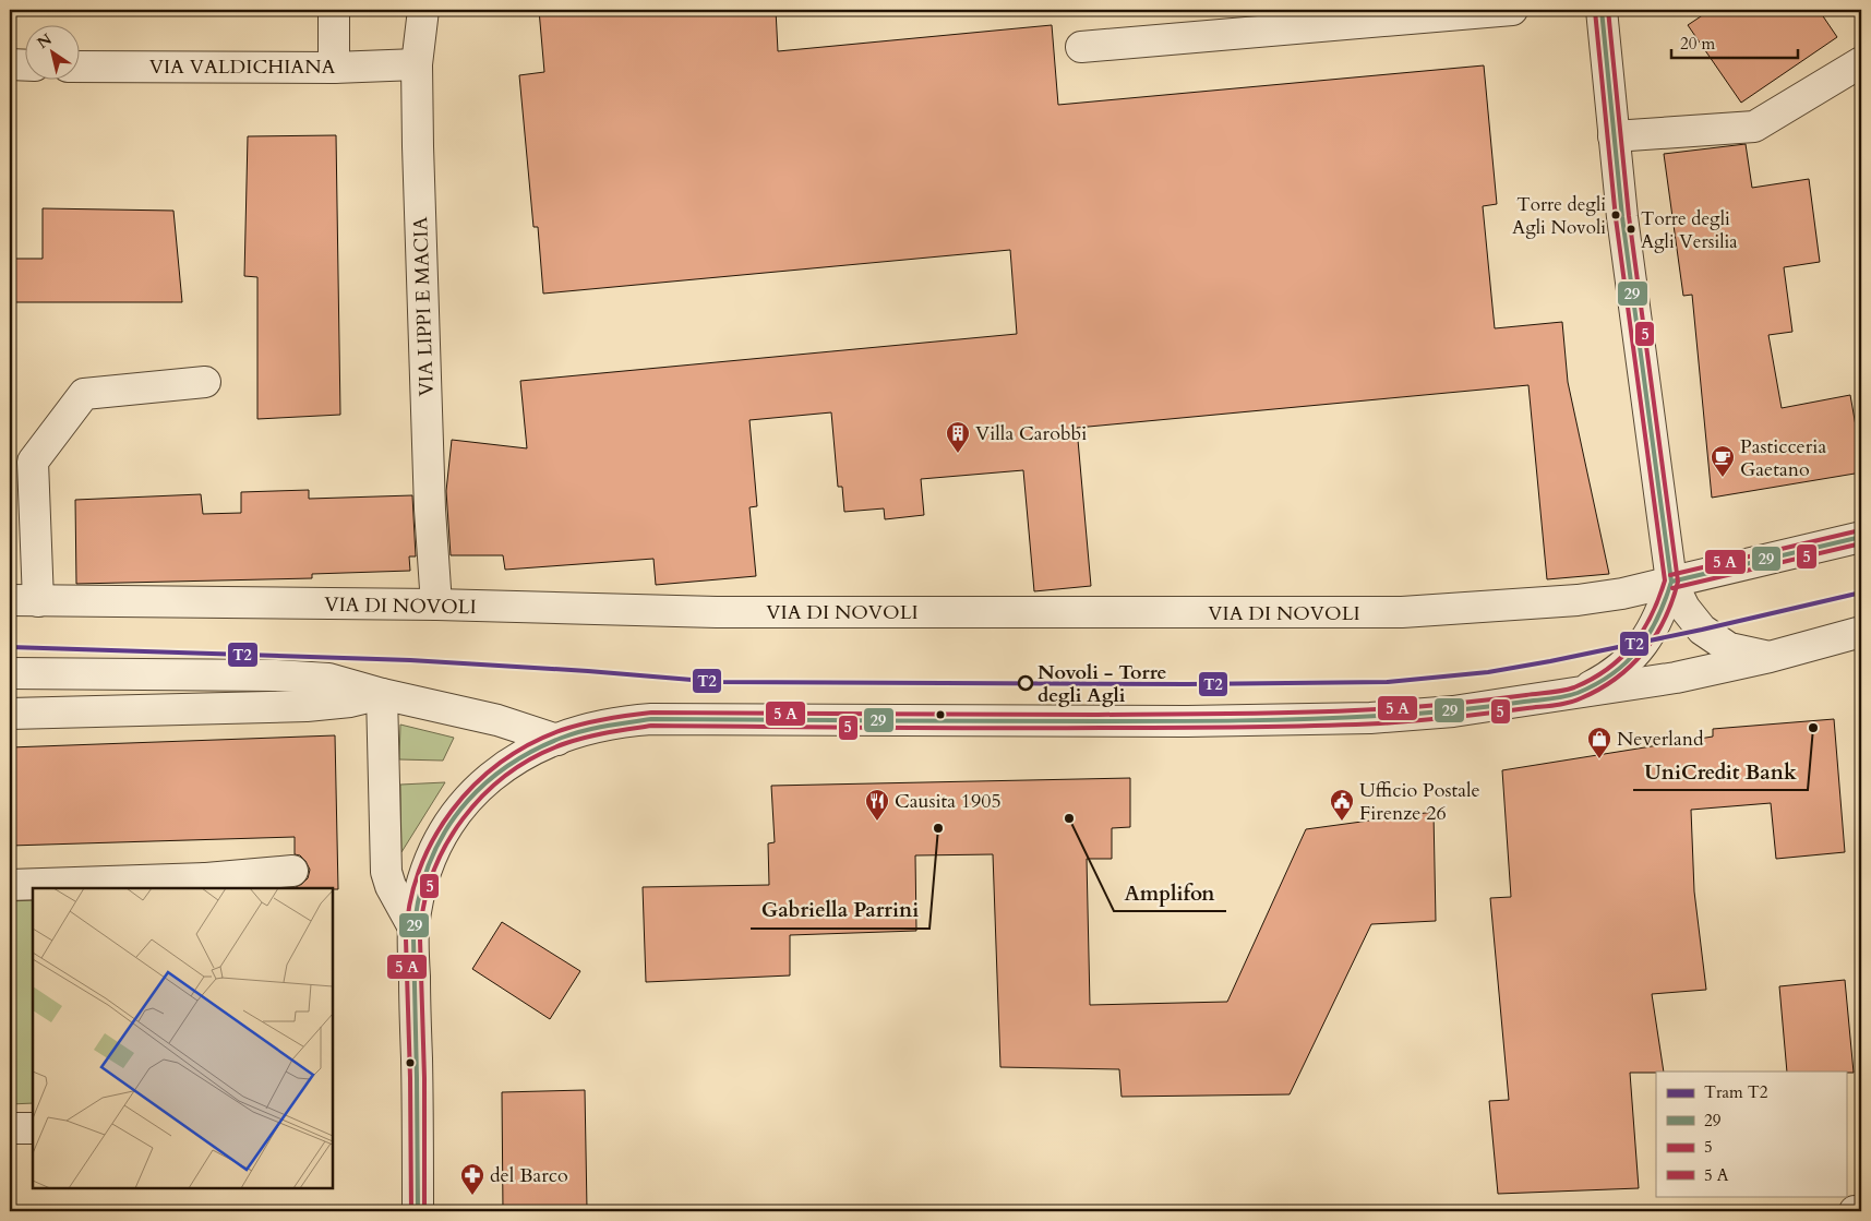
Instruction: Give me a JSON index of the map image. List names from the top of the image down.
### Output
{
  "streets": {
    "street": ["VIA VALDICHIANA", "VIA LIPPI E MACIA", "VIA DI NOVOLI"]
  },
  "crossings": [
    ["VIA VALDICHIANA", "VIA LIPPI E MACIA"],
    ["VIA LIPPI E MACIA", "VIA DI NOVOLI"]
  ],
  "places": {
    "other": [
      "Torre degli Agli Novoli",
      "Torre degli Agli Versilia",
      "Novoli - Torre degli Agli",
      "UniCredit Bank",
      "Amplifon",
      "Gabriella Parrini"
    ],
    "building": ["Villa Carobbi"],
    "cafe": ["Pasticceria Gaetano"],
    "shop": ["Neverland"],
    "restaurant": ["Causita 1905"],
    "public building": ["Ufficio Postale Firenze 26"],
    "pharmacy": ["del Barco"]
  },
  "lines": ["transit line 29", "transit line 5", "tram line T2"],
  "legend": [
    "Tram T2",
    "29",
    "5",
    "5 A"
  ],
  "scale_bar": "20 m",
  "north": "top left"
}
